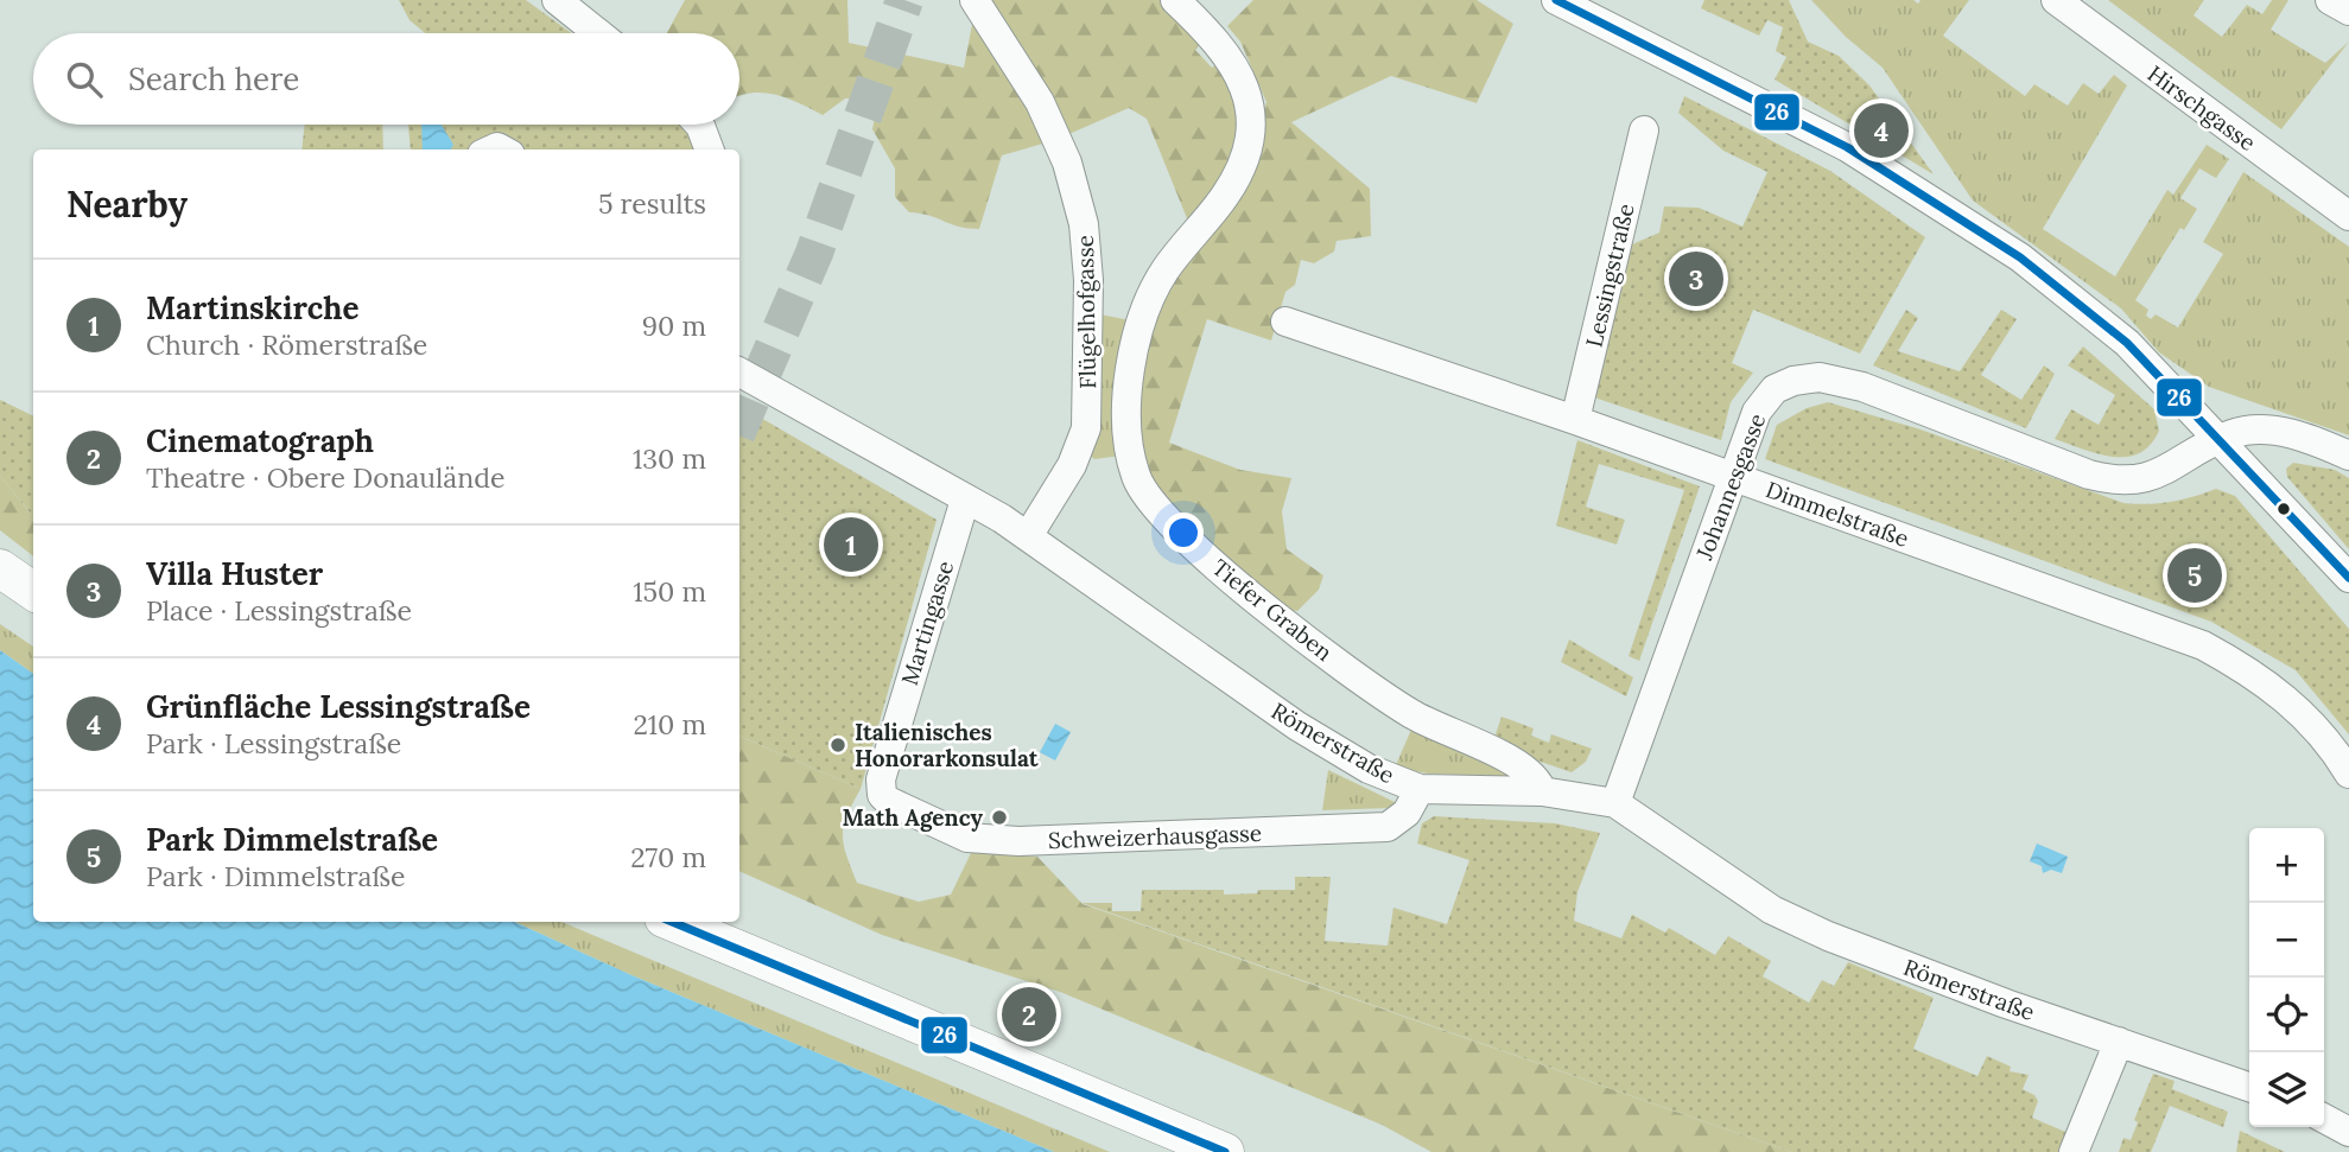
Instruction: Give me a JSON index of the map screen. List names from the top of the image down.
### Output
{
  "streets": {
    "street": [
      "Hirschgasse",
      "Lessingstraße",
      "Flügelhofgasse",
      "Johannesgasse",
      "Dimmelstraße",
      "Tiefer Graben",
      "Martingasse",
      "Römerstraße",
      "Schweizerhausgasse"
    ]
  },
  "crossings": [
    ["Lessingstraße", "Dimmelstraße"],
    ["Flügelhofgasse", "Römerstraße"],
    ["Johannesgasse", "Dimmelstraße"],
    ["Johannesgasse", "Römerstraße"],
    ["Tiefer Graben", "Römerstraße"],
    ["Martingasse", "Römerstraße"],
    ["Martingasse", "Schweizerhausgasse"],
    ["Römerstraße", "Schweizerhausgasse"]
  ],
  "places": ["Italienisches Honorarkonsulat", "Math Agency"],
  "lines": ["transit line 26"],
  "page": {
    "search": "Search here",
    "pins": [
      "4",
      "3",
      "1",
      "5",
      "2"
    ],
    "heading": ["Nearby", "5 results"],
    "list": [
      {
        "mark": "1",
        "name": "Martinskirche",
        "note": "Church · Römerstraße",
        "value": "90 m"
      },
      {
        "mark": "2",
        "name": "Cinematograph",
        "note": "Theatre · Obere Donaulände",
        "value": "130 m"
      },
      {
        "mark": "3",
        "name": "Villa Huster",
        "note": "Place · Lessingstraße",
        "value": "150 m"
      },
      {
        "mark": "4",
        "name": "Grünfläche Lessingstraße",
        "note": "Park · Lessingstraße",
        "value": "210 m"
      },
      {
        "mark": "5",
        "name": "Park Dimmelstraße",
        "note": "Park · Dimmelstraße",
        "value": "270 m"
      }
    ],
    "map_buttons": ["+", "−"]
  }
}
